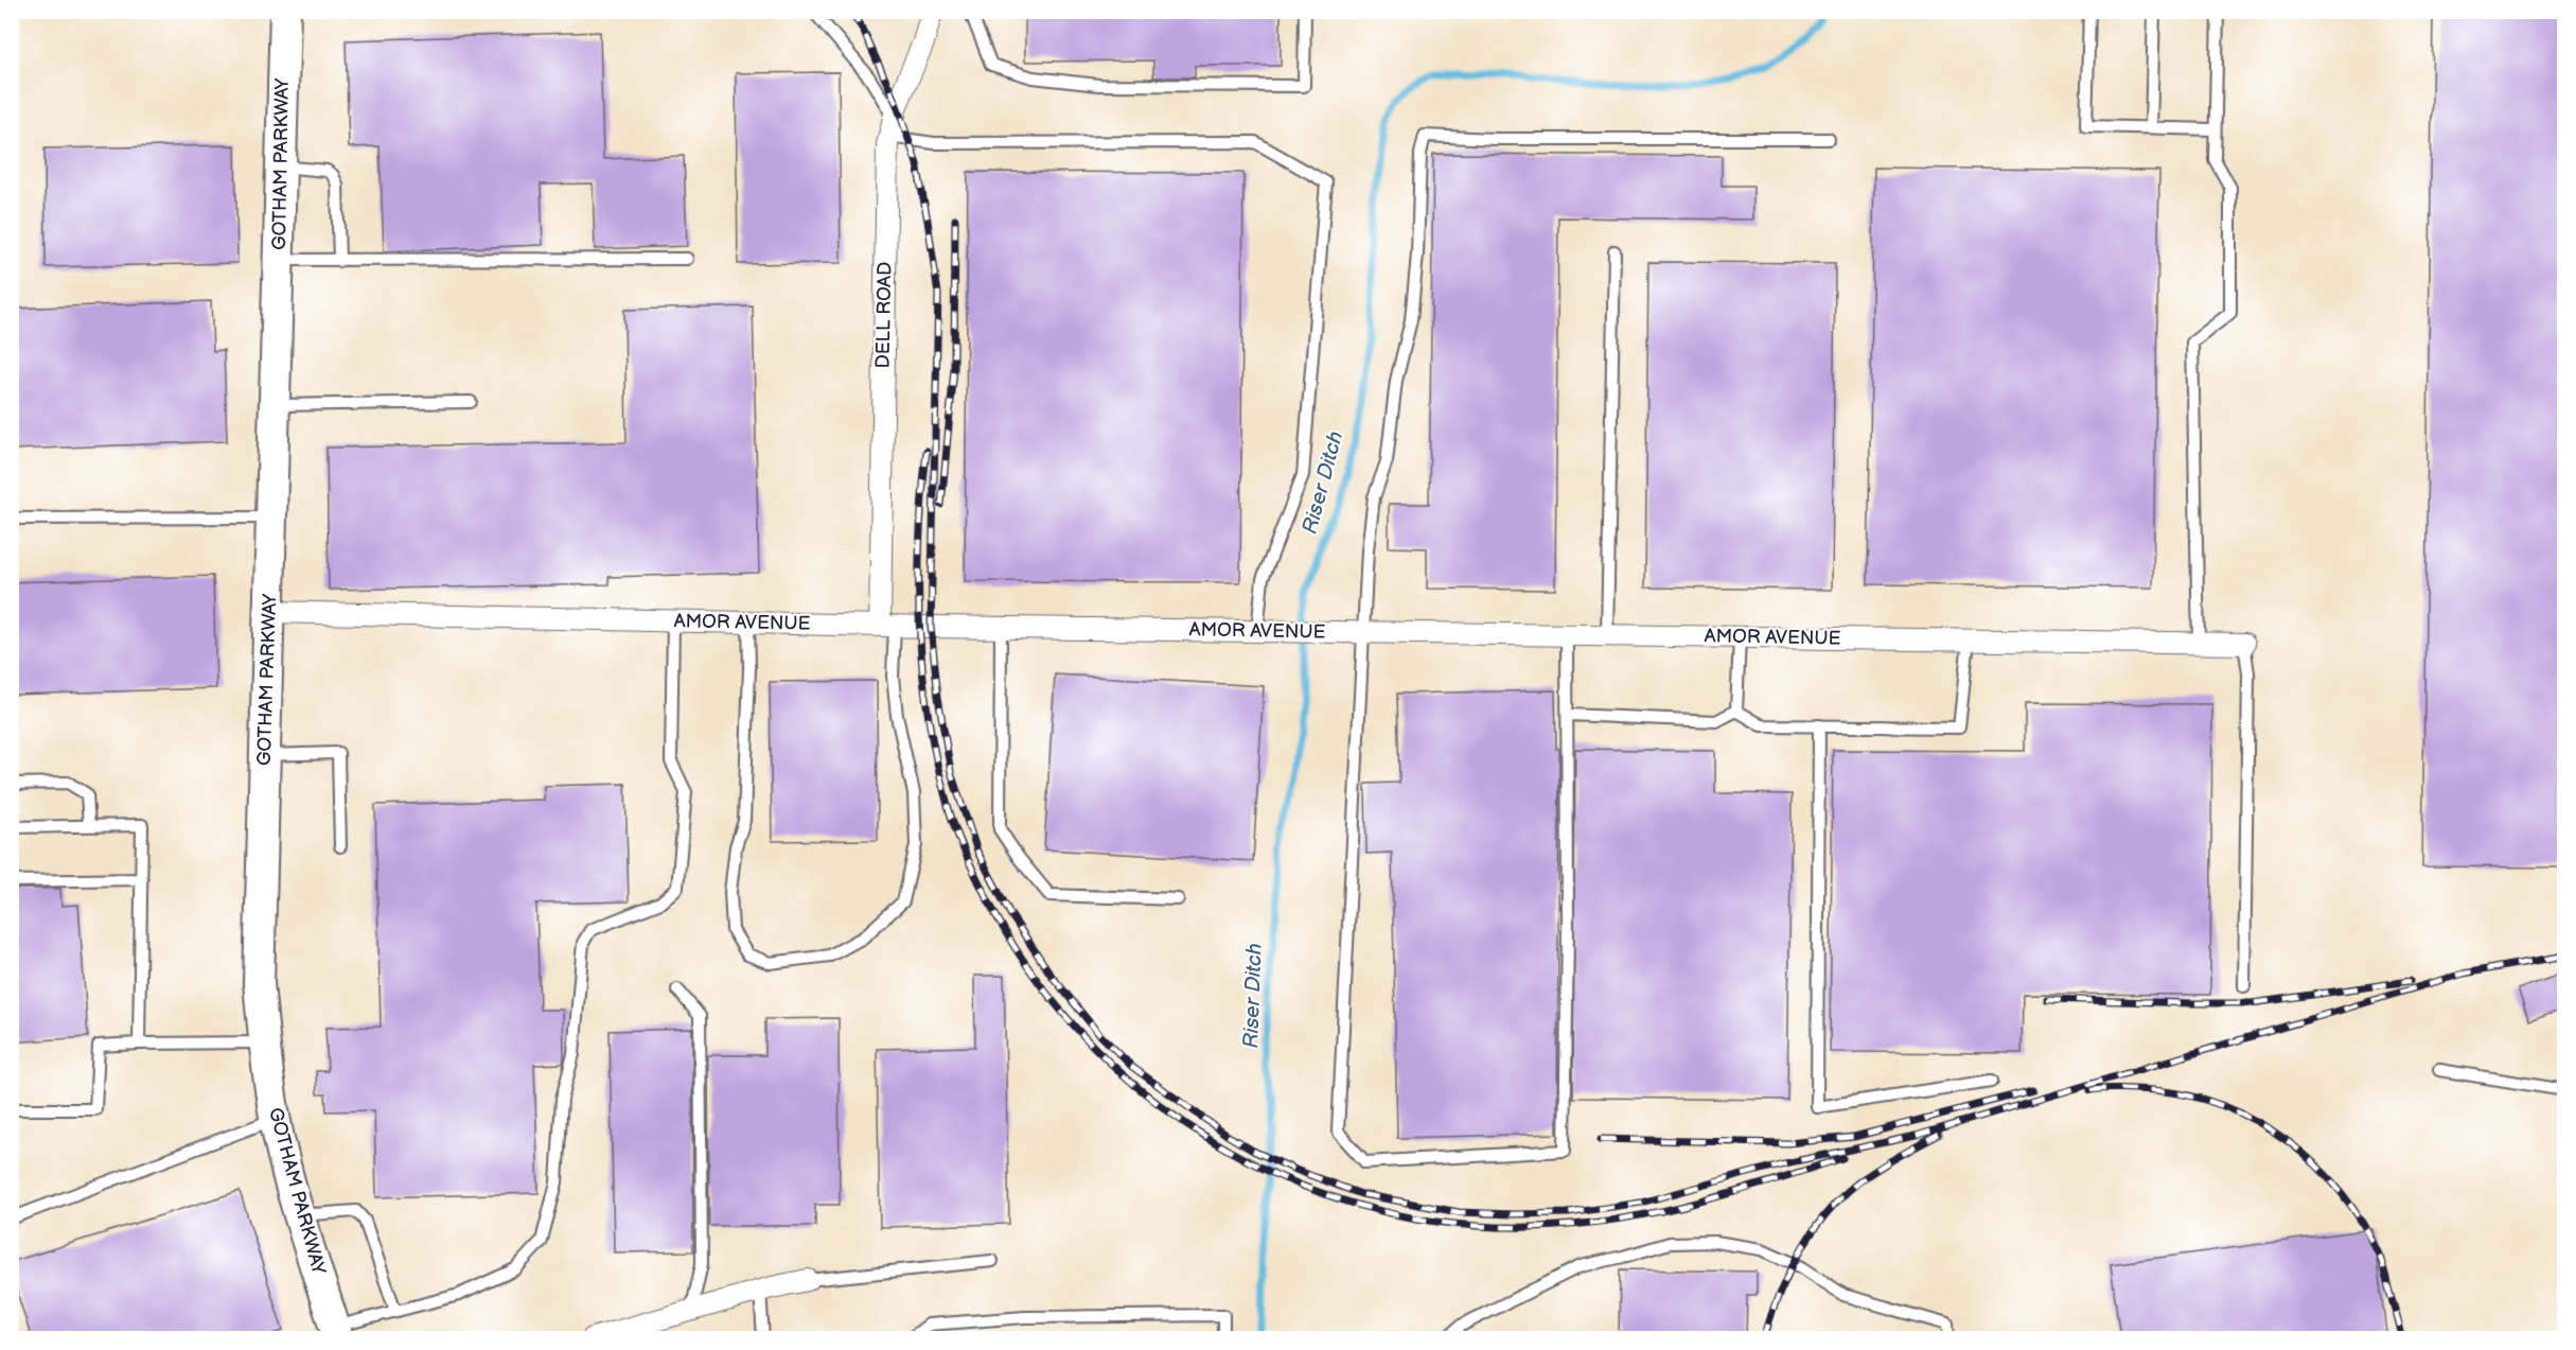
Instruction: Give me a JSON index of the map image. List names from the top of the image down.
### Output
{
  "streets": {
    "street": ["GOTHAM PARKWAY", "DELL ROAD", "AMOR AVENUE"]
  },
  "crossings": [
    ["GOTHAM PARKWAY", "AMOR AVENUE"],
    ["DELL ROAD", "AMOR AVENUE"]
  ],
  "water": ["Riser Ditch"]
}
